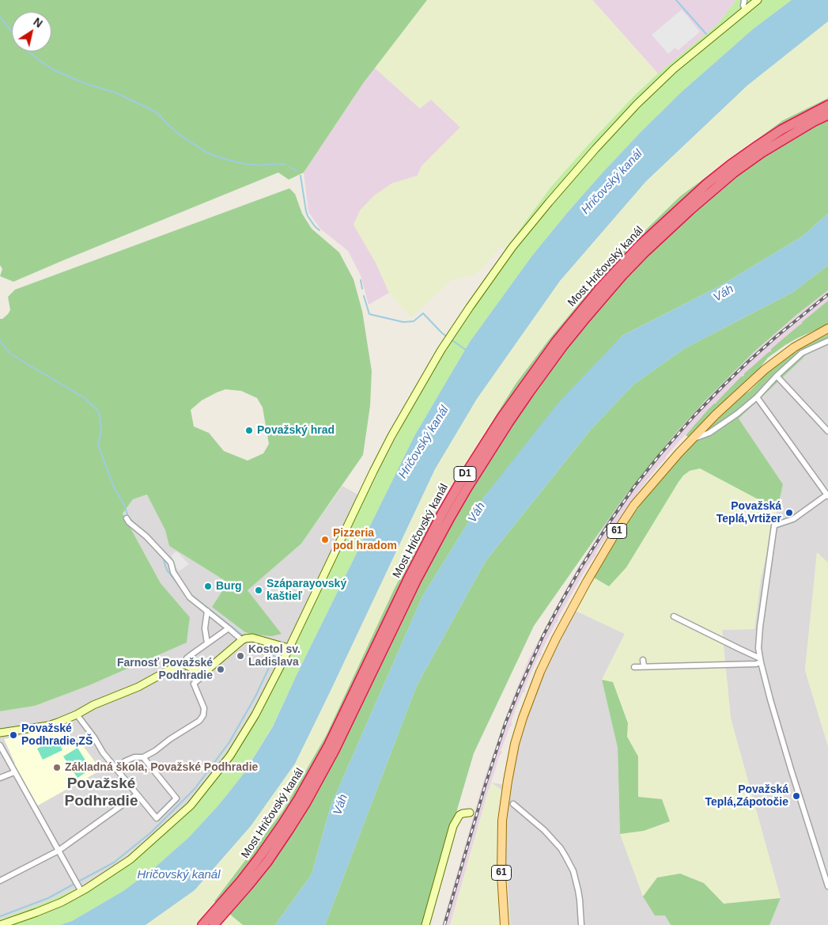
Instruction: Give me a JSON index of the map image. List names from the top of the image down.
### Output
{
  "streets": {
    "highway": ["Most Hričovský kanál", "D1"],
    "main road": ["61"]
  },
  "districts": ["Považské Podhradie"],
  "water": ["Hričovský kanál", "Váh"],
  "places": [
    "Považský hrad",
    "Považská Teplá,Vrtižer",
    "Pizzeria pod hradom",
    "Burg",
    "Száparayovský kaštieľ",
    "Kostol sv. Ladislava",
    "Farnosť Považské Podhradie",
    "Považské Podhradie,ZŠ",
    "Základná škola, Považské Podhradie",
    "Považská Teplá,Zápotočie"
  ],
  "north": "top right"
}
